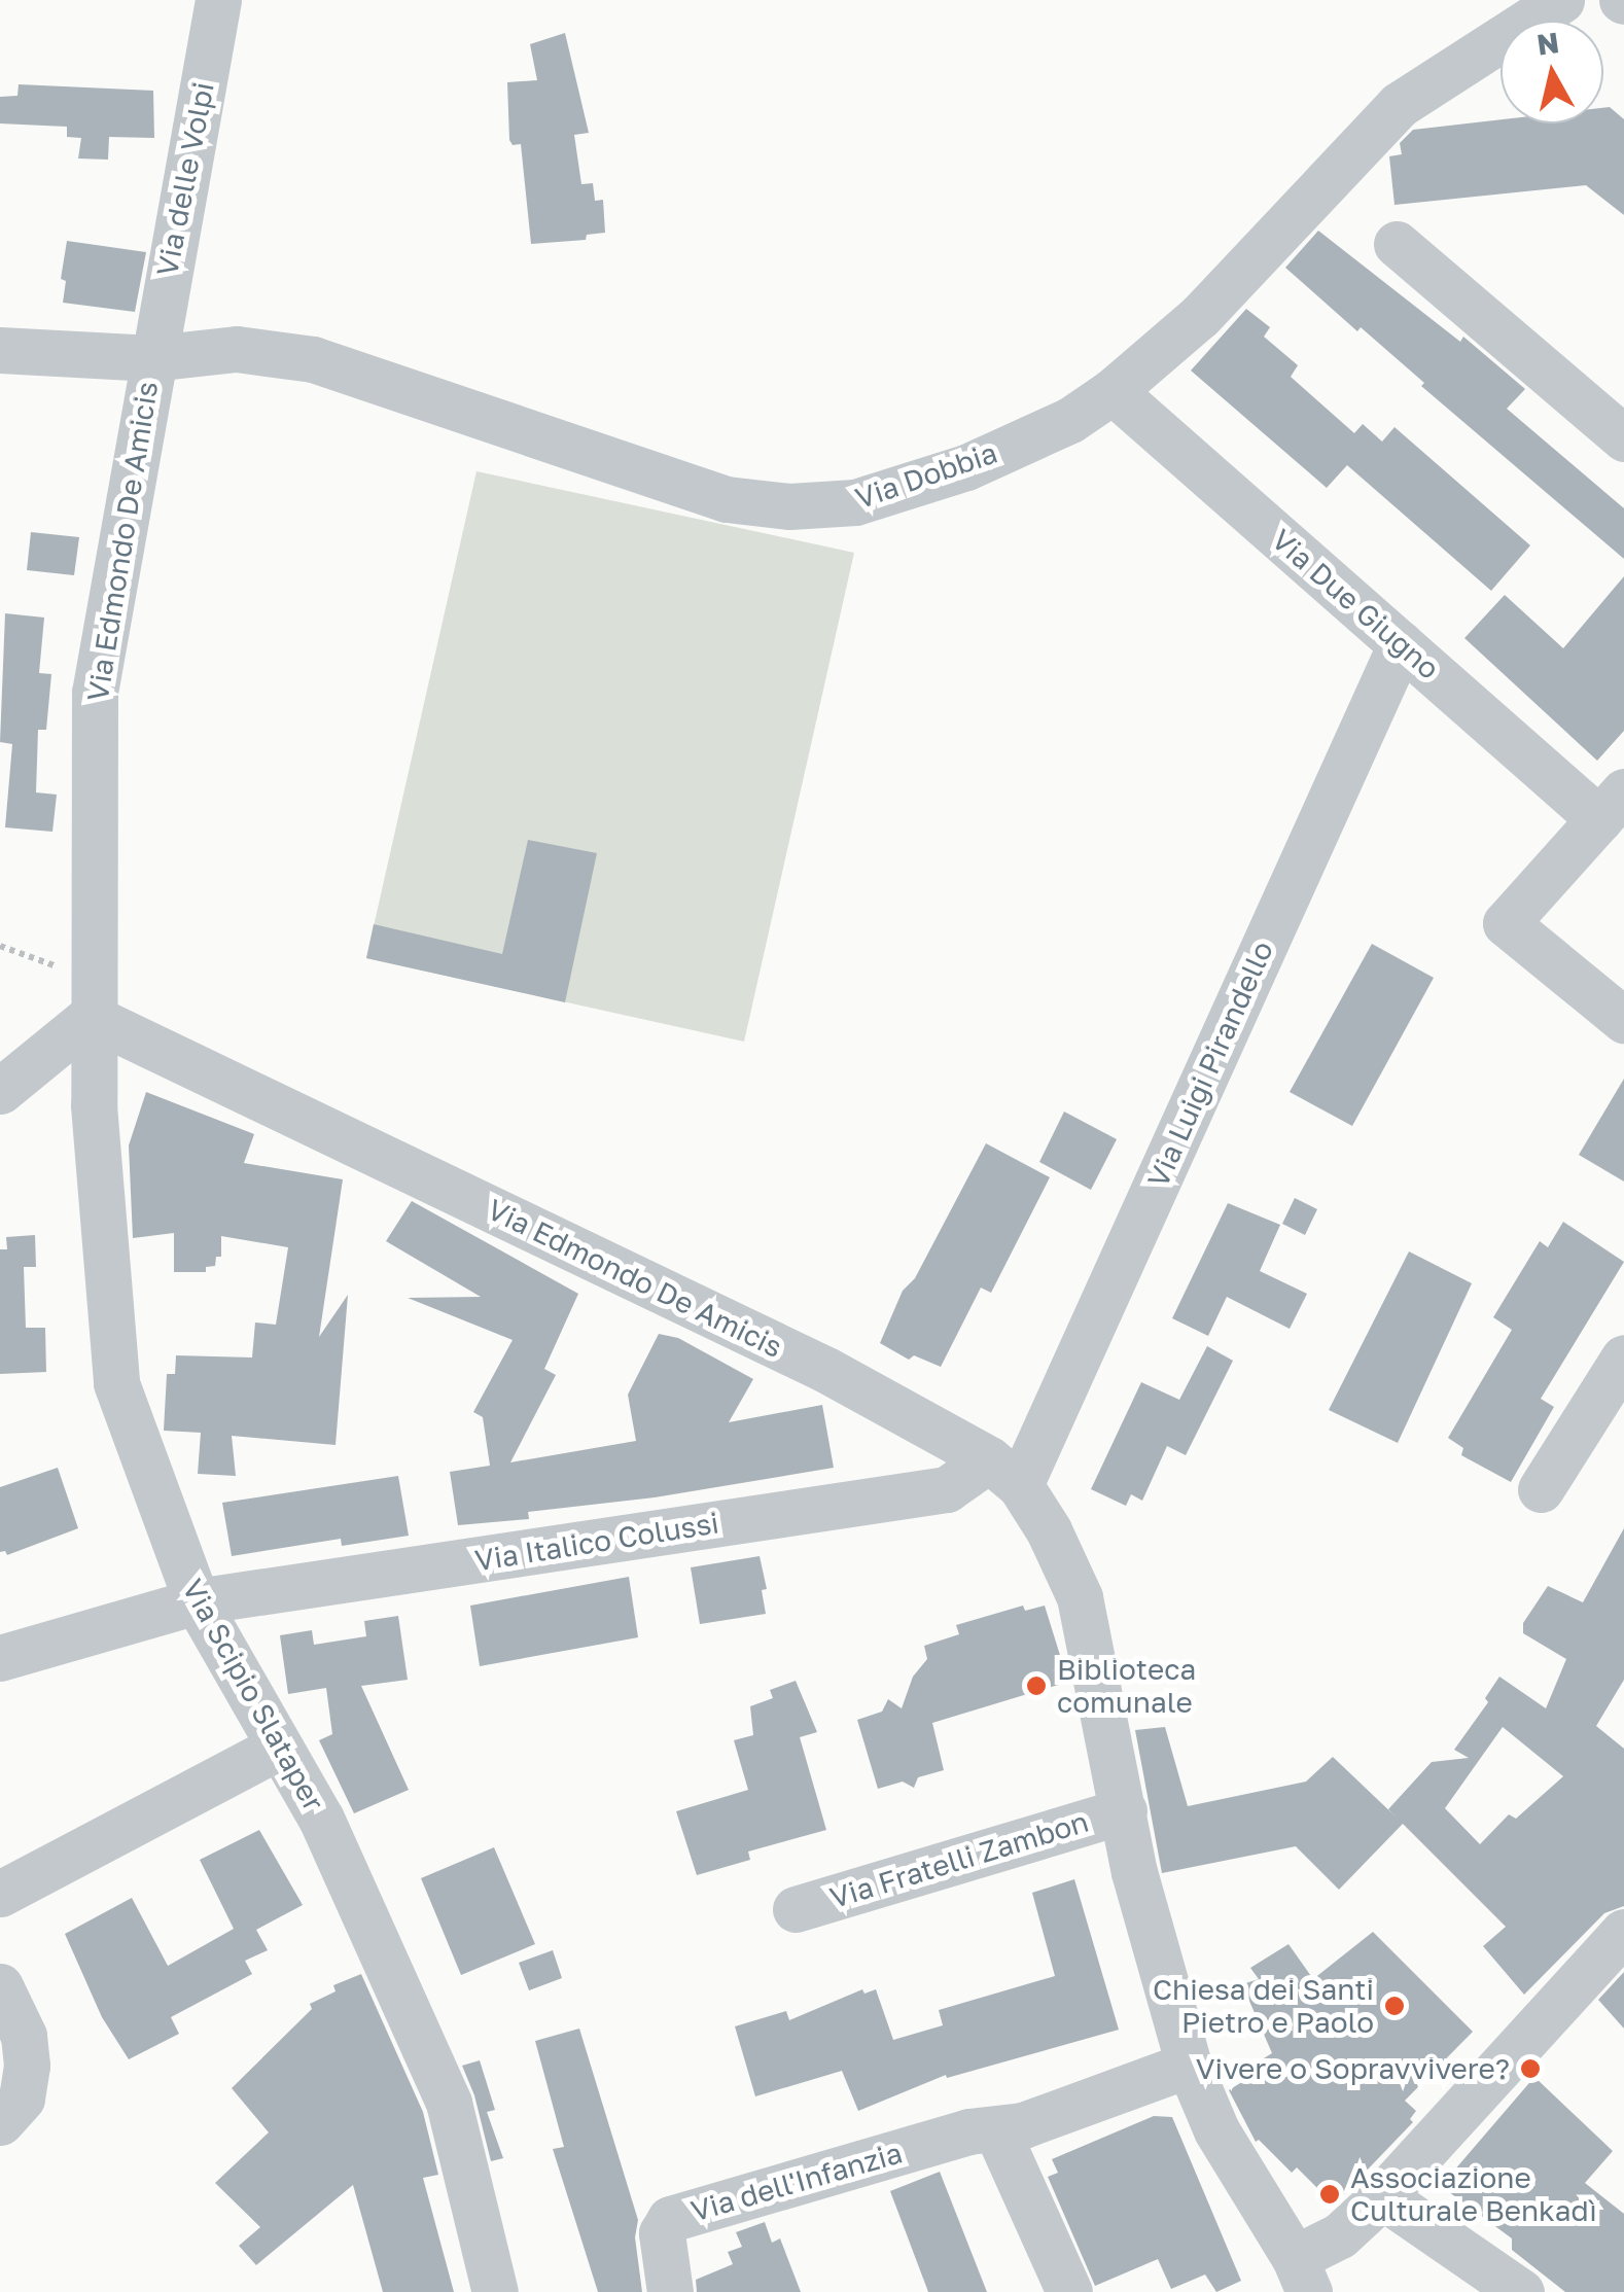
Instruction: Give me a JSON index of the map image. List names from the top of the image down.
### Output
{
  "streets": {
    "street": [
      "Via delle Volpi",
      "Via Dobbia",
      "Via Edmondo De Amicis",
      "Via Due Giugno",
      "Via Luigi Pirandello",
      "Via Italico Colussi",
      "Via Scipio Slataper",
      "Via Fratelli Zambon",
      "Via dell'Infanzia"
    ]
  },
  "crossings": [
    ["Via delle Volpi", "Via Dobbia"],
    ["Via delle Volpi", "Via Edmondo De Amicis"],
    ["Via Dobbia", "Via Edmondo De Amicis"],
    ["Via Dobbia", "Via Due Giugno"],
    ["Via Edmondo De Amicis", "Via Luigi Pirandello"],
    ["Via Edmondo De Amicis", "Via Italico Colussi"],
    ["Via Edmondo De Amicis", "Via Scipio Slataper"],
    ["Via Edmondo De Amicis", "Via Fratelli Zambon"],
    ["Via Edmondo De Amicis", "Via dell'Infanzia"],
    ["Via Due Giugno", "Via Luigi Pirandello"],
    ["Via Luigi Pirandello", "Via Italico Colussi"],
    ["Via Italico Colussi", "Via Scipio Slataper"]
  ],
  "places": [
    "Biblioteca comunale",
    "Chiesa dei Santi Pietro e Paolo",
    "Vivere o Sopravvivere?",
    "Associazione Culturale Benkadì"
  ],
  "north": "top"
}
